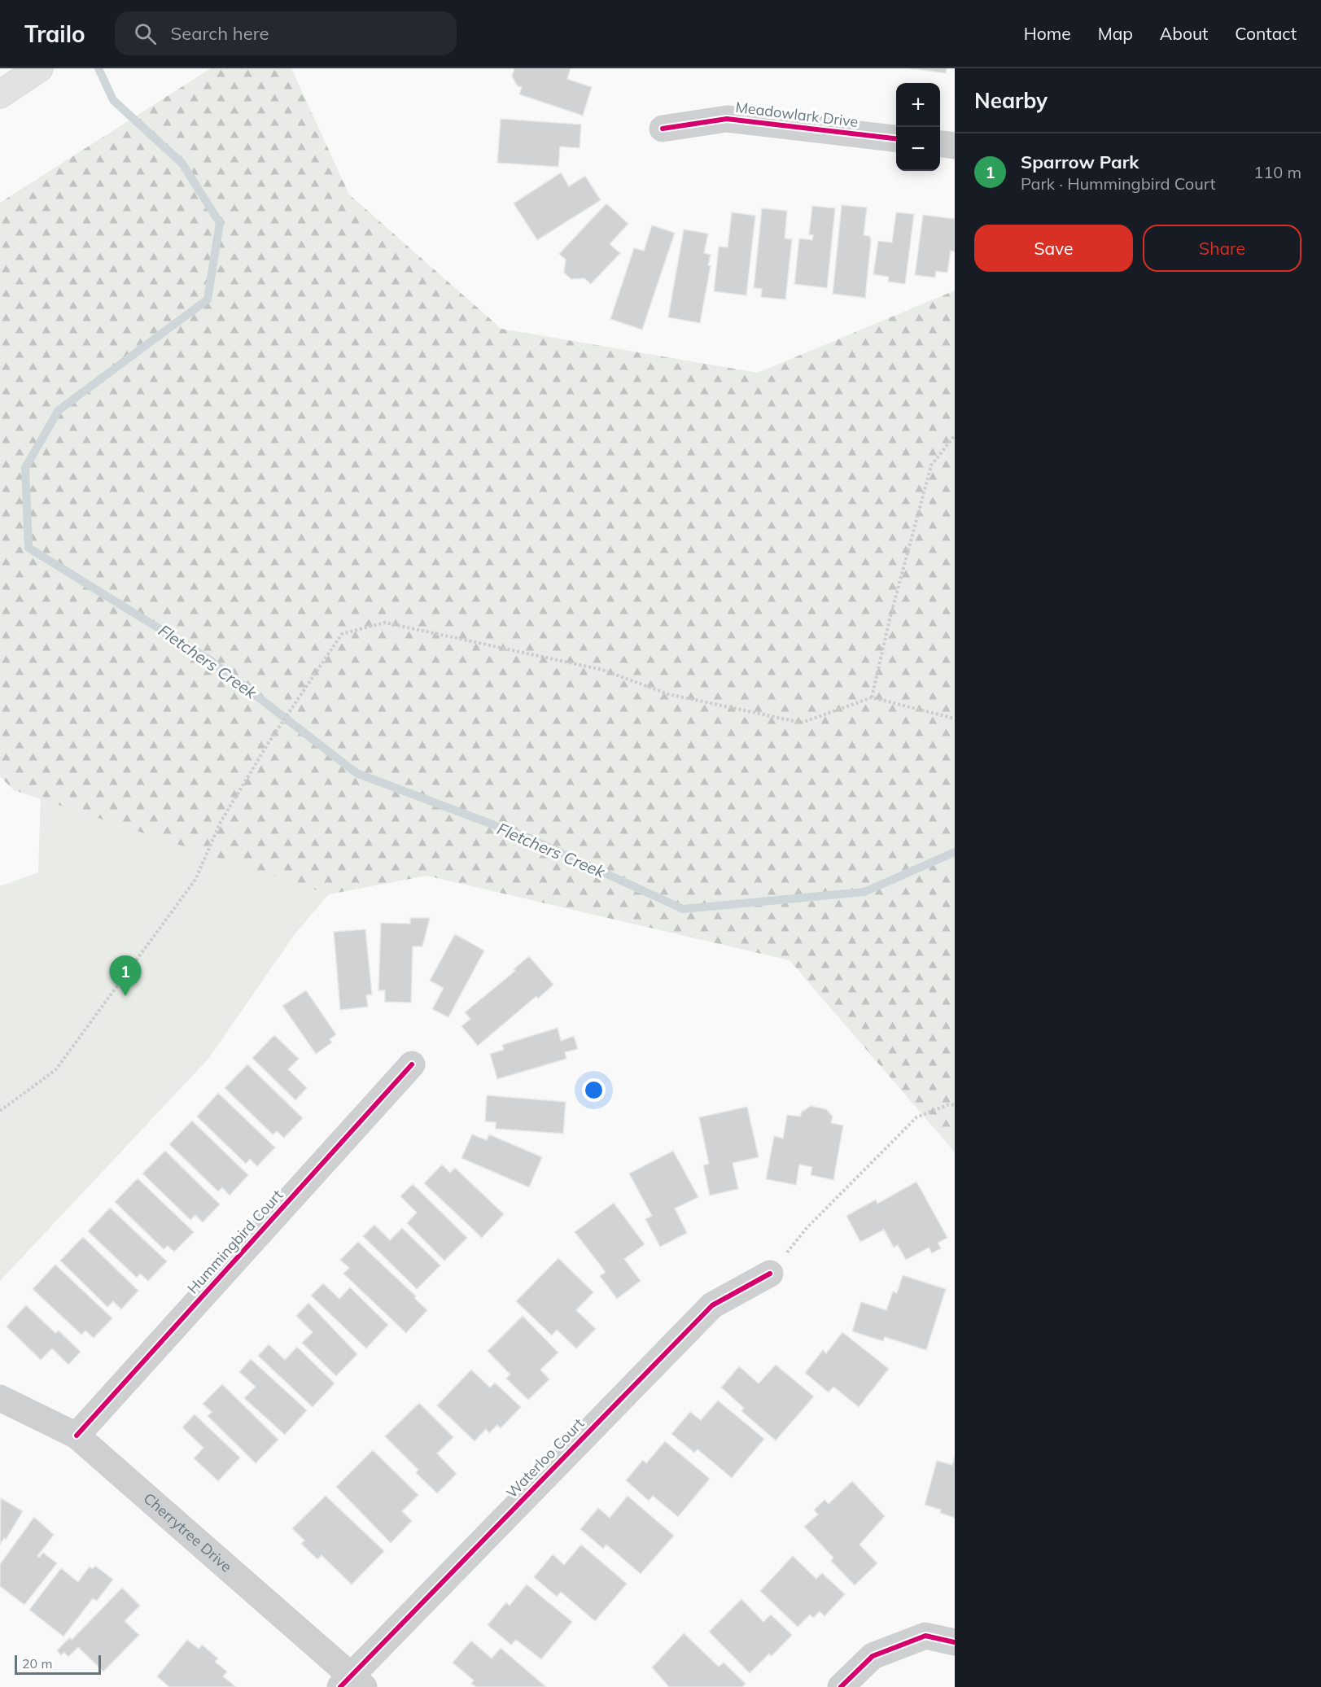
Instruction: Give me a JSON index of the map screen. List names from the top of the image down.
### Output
{
  "streets": {
    "street": [
      "Meadowlark Drive",
      "Hummingbird Court",
      "Waterloo Court",
      "Cherrytree Drive"
    ]
  },
  "crossings": [
    ["Hummingbird Court", "Cherrytree Drive"],
    ["Waterloo Court", "Cherrytree Drive"]
  ],
  "water": ["Fletchers Creek"],
  "scale_bar": "20 m",
  "page": {
    "header": "Trailo",
    "search": "Search here",
    "nav": [
      "Home",
      "Map",
      "About",
      "Contact"
    ],
    "heading": "Nearby",
    "map_buttons": ["+", "−"],
    "list": [
      {
        "mark": "1",
        "name": "Sparrow Park",
        "note": "Park · Hummingbird Court",
        "value": "110 m"
      }
    ],
    "buttons": ["Save", "Share"],
    "pins": "1",
    "scale": "20 m"
  }
}
